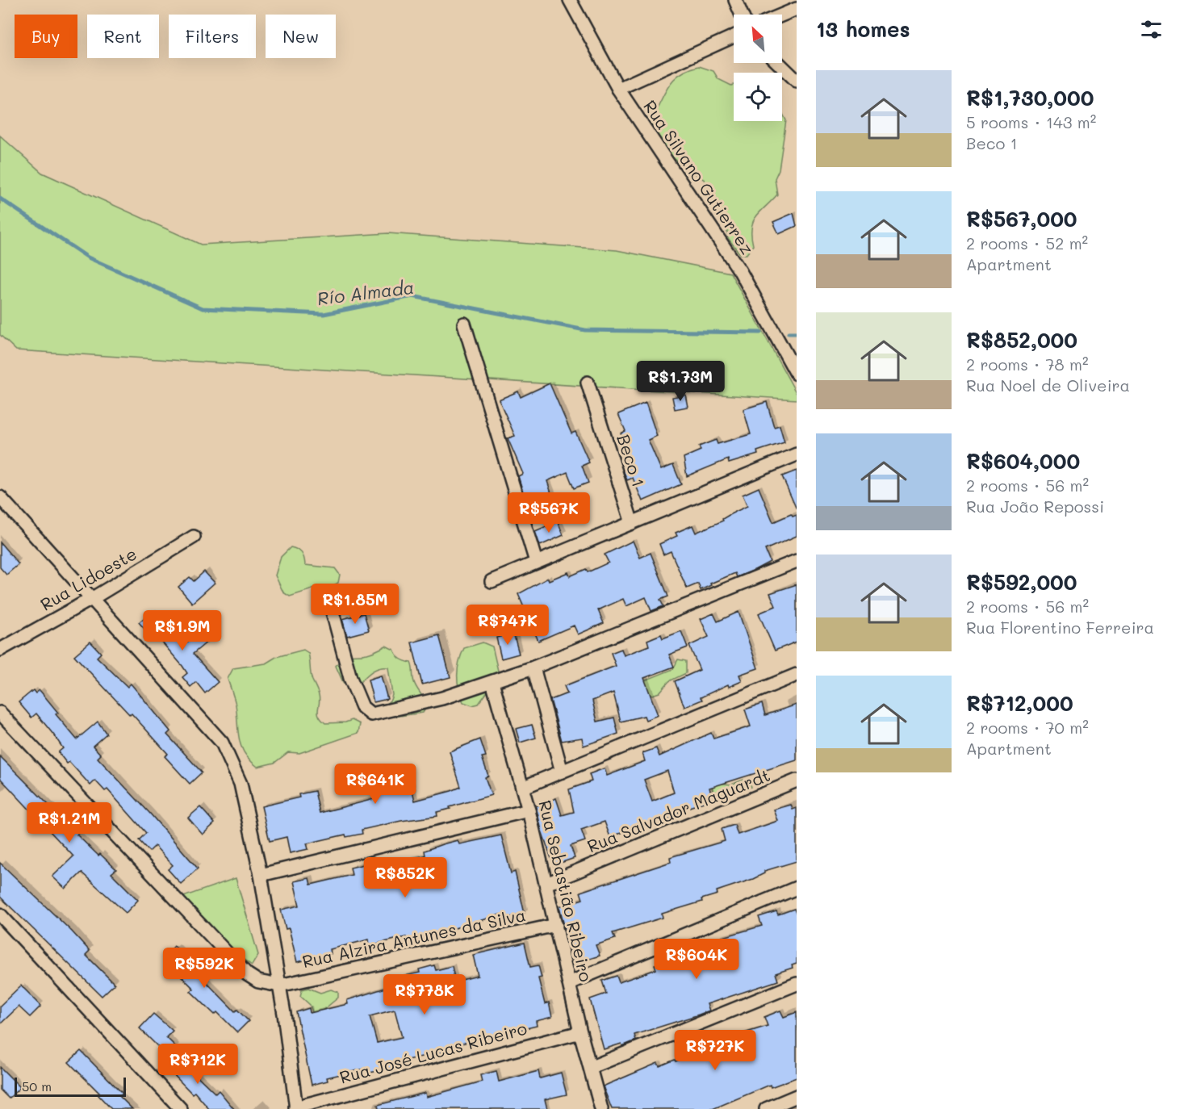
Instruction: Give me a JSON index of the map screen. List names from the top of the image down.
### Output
{
  "streets": {
    "street": [
      "Rua Silvano Gutierrez",
      "Beco 1",
      "Rua Lidoeste",
      "Rua Salvador Maguardt",
      "Rua Sebastião Ribeiro",
      "Rua Alzira Antunes da Silva",
      "Rua José Lucas Ribeiro"
    ]
  },
  "crossings": [
    ["Rua Salvador Maguardt", "Rua Sebastião Ribeiro"],
    ["Rua Sebastião Ribeiro", "Rua Alzira Antunes da Silva"],
    ["Rua Sebastião Ribeiro", "Rua José Lucas Ribeiro"]
  ],
  "water": ["Río Almada"],
  "scale_bar": "50 m",
  "north": "top left",
  "page": {
    "heading": "13 homes",
    "chip": [
      "Buy",
      "Rent",
      "Filters",
      "New"
    ],
    "list": [
      {
        "name": "R$1,730,000",
        "note": "5 rooms · 143 m² · Beco 1"
      },
      {
        "name": "R$567,000",
        "note": "2 rooms · 52 m² · Apartment"
      },
      {
        "name": "R$852,000",
        "note": "2 rooms · 78 m² · Rua Noel de Oliveira"
      },
      {
        "name": "R$604,000",
        "note": "2 rooms · 56 m² · Rua João Repossi"
      },
      {
        "name": "R$592,000",
        "note": "2 rooms · 56 m² · Rua Florentino Ferreira"
      },
      {
        "name": "R$712,000",
        "note": "2 rooms · 70 m² · Apartment"
      }
    ],
    "price": [
      "R$1.73M",
      "R$567K",
      "R$1.85M",
      "R$747K",
      "R$1.9M",
      "R$641K",
      "R$1.21M",
      "R$852K",
      "R$604K",
      "R$592K",
      "R$778K",
      "R$727K",
      "R$712K"
    ],
    "scale": "50 m"
  }
}
